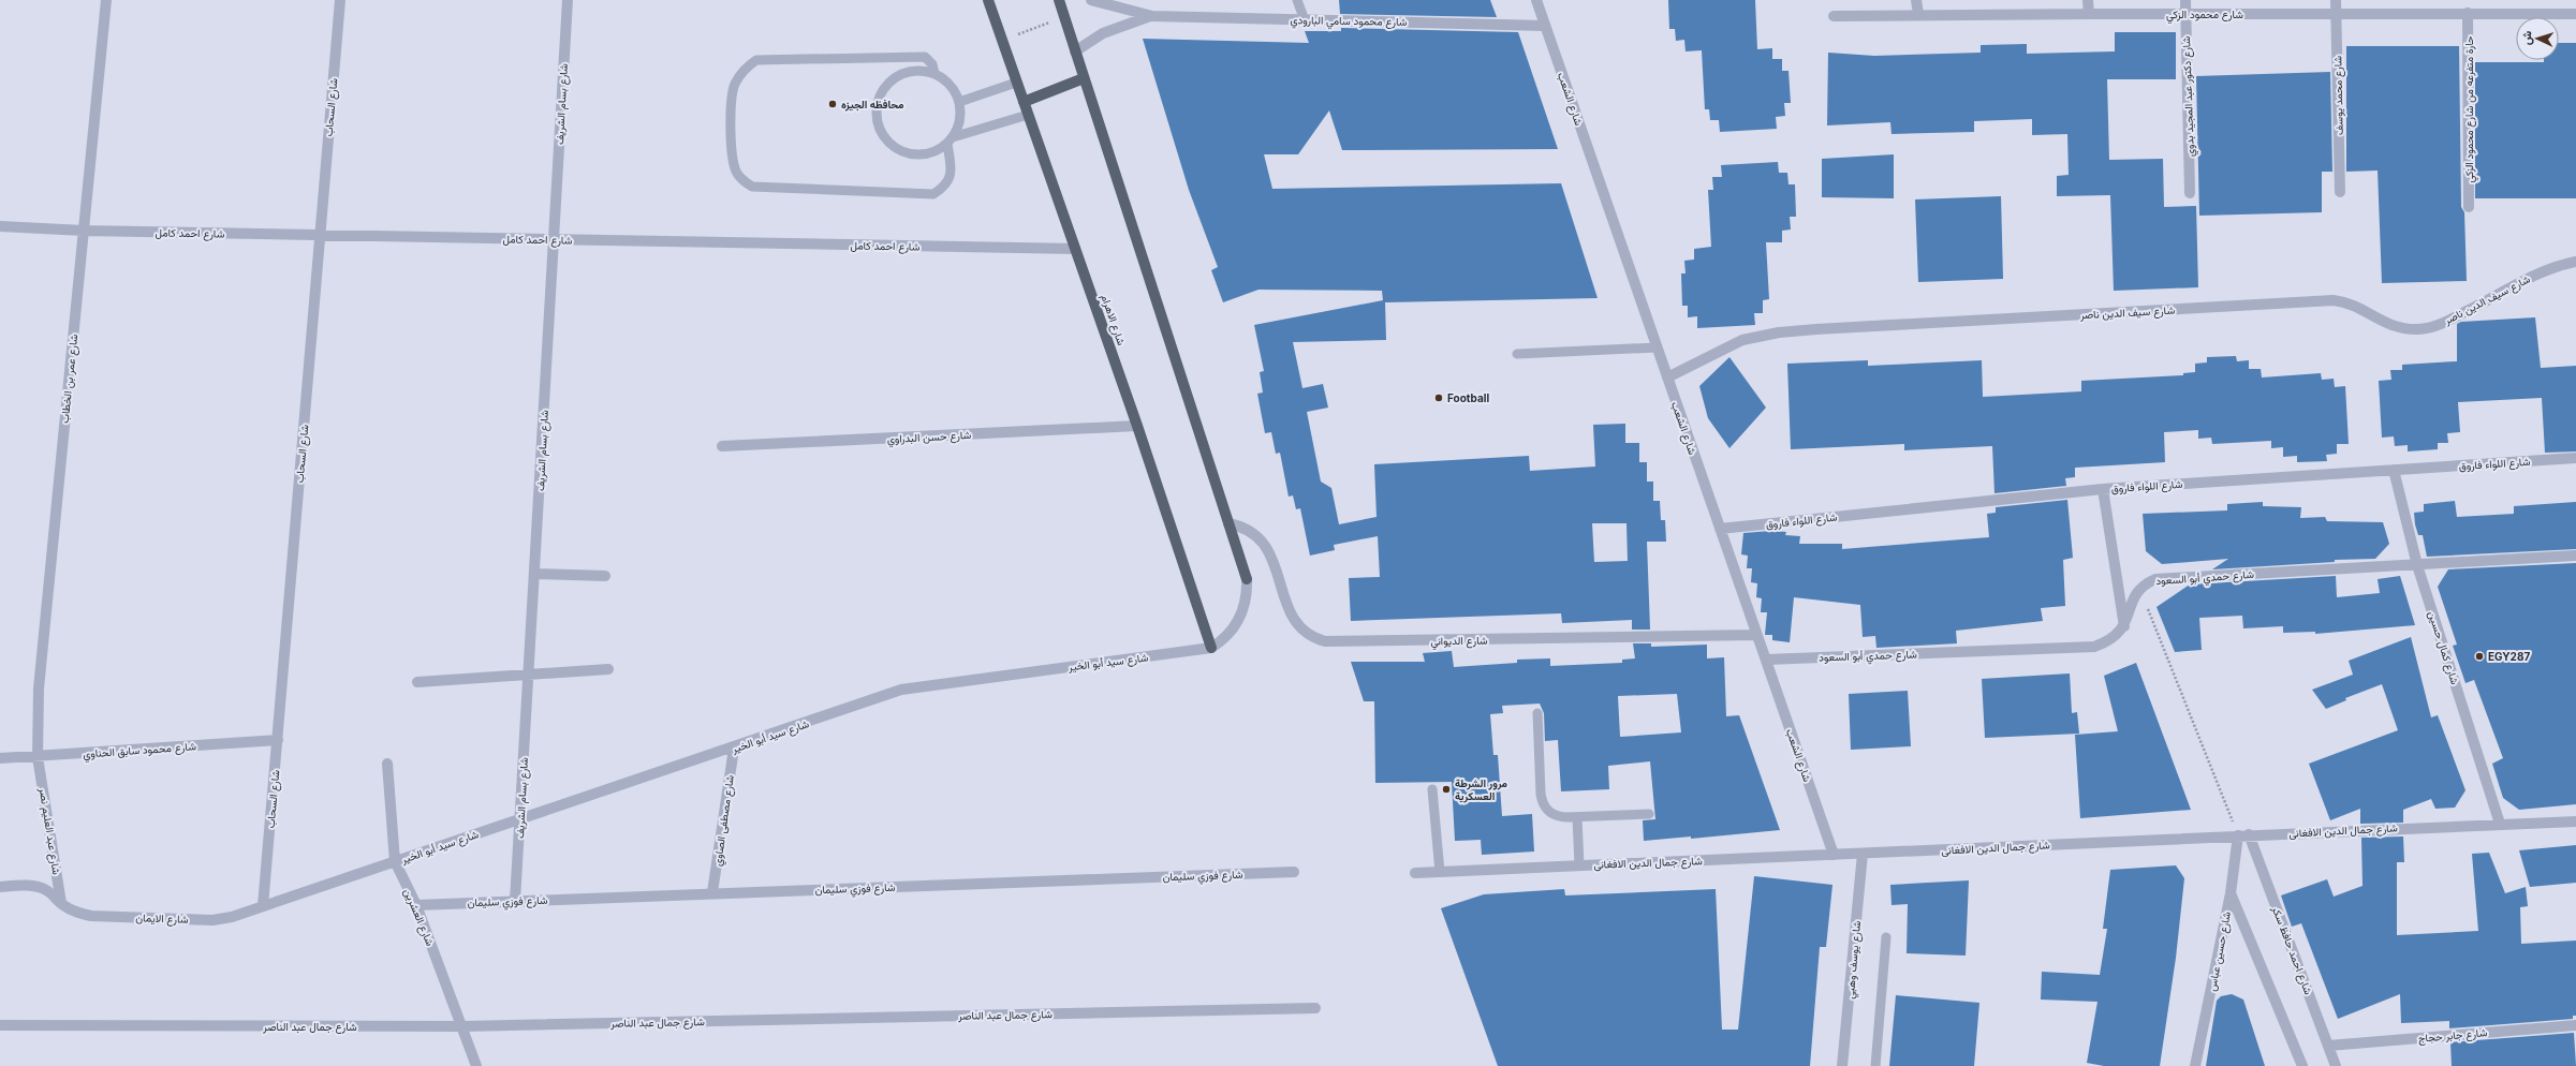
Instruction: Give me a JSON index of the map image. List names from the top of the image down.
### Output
{
  "streets": {
    "main road": ["شارع الاهرام"],
    "street": [
      "شارع محمود الزكي",
      "شارع محمود سامي البارودي",
      "شارع محمد يوسف",
      "شارع دكتور عبد المجيد بدوي",
      "شارع الشعب",
      "شارع بسام الشريف",
      "شارع السحاب",
      "حارة متفرعه من شارع محمود الزكي",
      "شارع احمد كامل",
      "شارع سيف الدين ناصر",
      "شارع عمر بن الخطاب",
      "شارع حسن البدراوي",
      "شارع اللواء فاروق",
      "شارع حمدي أبو السعود",
      "شارع الديواني",
      "شارع كمال حسين",
      "شارع سيد أبو الخير",
      "شارع محمود سابق الحناوي",
      "شارع مصطفى الصاوي",
      "شارع جمال الدين الافغانى",
      "شارع عبد العليم نصر",
      "شارع فوزي سليمان",
      "شارع العشرين",
      "شارع الايمان",
      "شارع احمد حافظ سكر",
      "شارع حسين عباس",
      "شارع يوسف وهبي",
      "شارع جمال عبد الناصر",
      "شارع جابر حجاج"
    ]
  },
  "crossings": [
    ["شارع محمود الزكي", "شارع محمد يوسف"],
    ["شارع محمود الزكي", "شارع دكتور عبد المجيد بدوي"],
    ["شارع محمود الزكي", "حارة متفرعه من شارع محمود الزكي"],
    ["شارع محمود سامي البارودي", "شارع الشعب"],
    ["شارع الشعب", "شارع سيف الدين ناصر"],
    ["شارع الشعب", "شارع اللواء فاروق"],
    ["شارع الشعب", "شارع حمدي أبو السعود"],
    ["شارع الشعب", "شارع الديواني"],
    ["شارع الشعب", "شارع جمال الدين الافغانى"],
    ["شارع بسام الشريف", "شارع احمد كامل"],
    ["شارع بسام الشريف", "شارع سيد أبو الخير"],
    ["شارع بسام الشريف", "شارع فوزي سليمان"],
    ["شارع السحاب", "شارع احمد كامل"],
    ["شارع السحاب", "شارع سيد أبو الخير"],
    ["شارع السحاب", "شارع محمود سابق الحناوي"],
    ["شارع السحاب", "شارع الايمان"],
    ["شارع احمد كامل", "شارع الاهرام"],
    ["شارع احمد كامل", "شارع عمر بن الخطاب"],
    ["شارع الاهرام", "شارع حسن البدراوي"],
    ["شارع الاهرام", "شارع سيد أبو الخير"],
    ["شارع عمر بن الخطاب", "شارع محمود سابق الحناوي"],
    ["شارع عمر بن الخطاب", "شارع عبد العليم نصر"],
    ["شارع اللواء فاروق", "شارع كمال حسين"],
    ["شارع حمدي أبو السعود", "شارع كمال حسين"],
    ["شارع كمال حسين", "شارع جمال الدين الافغانى"],
    ["شارع سيد أبو الخير", "شارع مصطفى الصاوي"],
    ["شارع سيد أبو الخير", "شارع العشرين"],
    ["شارع سيد أبو الخير", "شارع الايمان"],
    ["شارع محمود سابق الحناوي", "شارع عبد العليم نصر"],
    ["شارع مصطفى الصاوي", "شارع فوزي سليمان"],
    ["شارع جمال الدين الافغانى", "شارع احمد حافظ سكر"],
    ["شارع جمال الدين الافغانى", "شارع حسين عباس"],
    ["شارع جمال الدين الافغانى", "شارع يوسف وهبي"],
    ["شارع عبد العليم نصر", "شارع الايمان"],
    ["شارع فوزي سليمان", "شارع العشرين"],
    ["شارع العشرين", "شارع جمال عبد الناصر"],
    ["شارع احمد حافظ سكر", "شارع حسين عباس"],
    ["شارع احمد حافظ سكر", "شارع جابر حجاج"]
  ],
  "places": [
    "محافظه الجيزه",
    "Football",
    "EGY287",
    "مرور الشرطة العسكرية"
  ],
  "north": "left"
}
